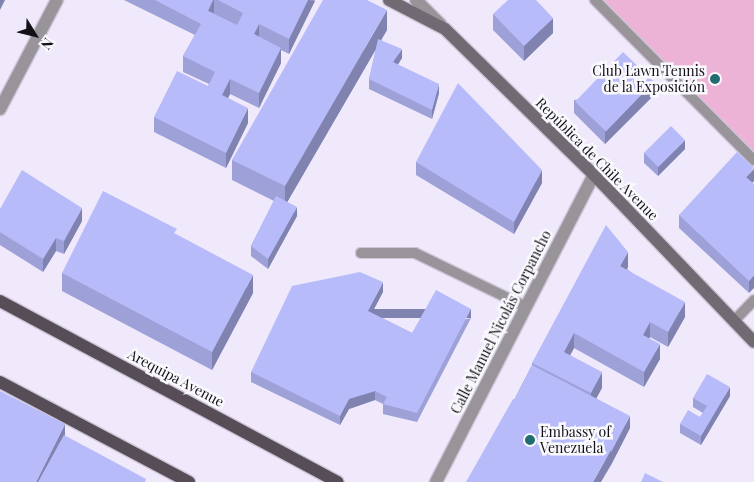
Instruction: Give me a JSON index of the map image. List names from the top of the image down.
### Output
{
  "streets": {
    "main road": ["República de Chile Avenue", "Arequipa Avenue"],
    "street": ["Calle Manuel Nicolás Corpancho"]
  },
  "crossings": [
    ["República de Chile Avenue", "Calle Manuel Nicolás Corpancho"]
  ],
  "places": ["Club Lawn Tennis de la Exposición", "Embassy of Venezuela"],
  "north": "bottom right"
}
